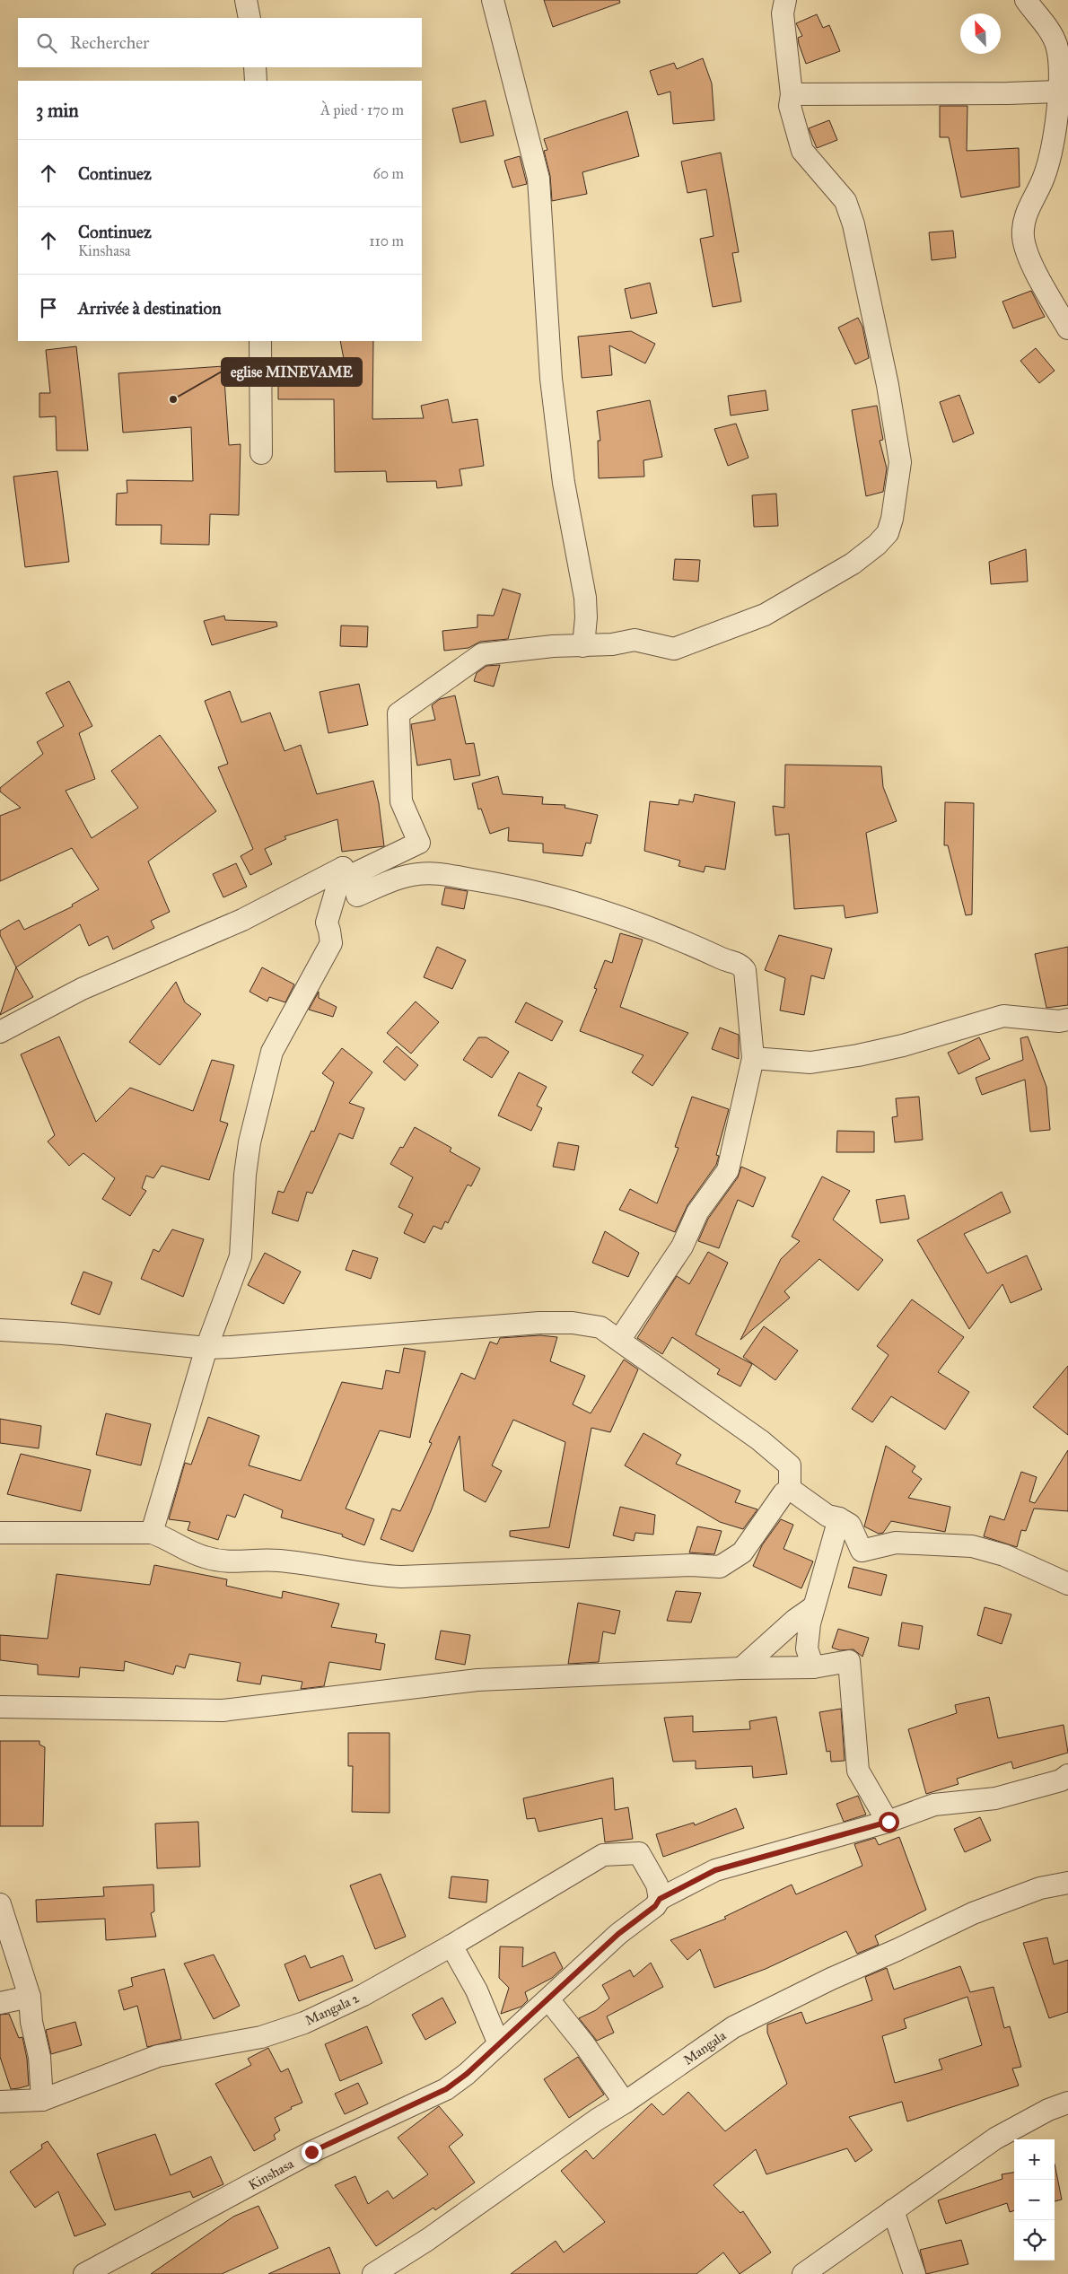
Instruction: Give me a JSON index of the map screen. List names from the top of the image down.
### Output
{
  "streets": {
    "street": ["Mangala 2", "Mangala", "Kinshasa"]
  },
  "crossings": [
    ["Mangala 2", "Kinshasa"]
  ],
  "places": ["eglise MINEVAME"],
  "north": "top left",
  "page": {
    "search": "Rechercher",
    "heading": ["3 min", "À pied · 170 m"],
    "list": [
      ["Continuez", "60 m"],
      ["Continuez", "Kinshasa", "110 m"],
      "Arrivée à destination"
    ],
    "map_buttons": ["+", "−"]
  }
}
